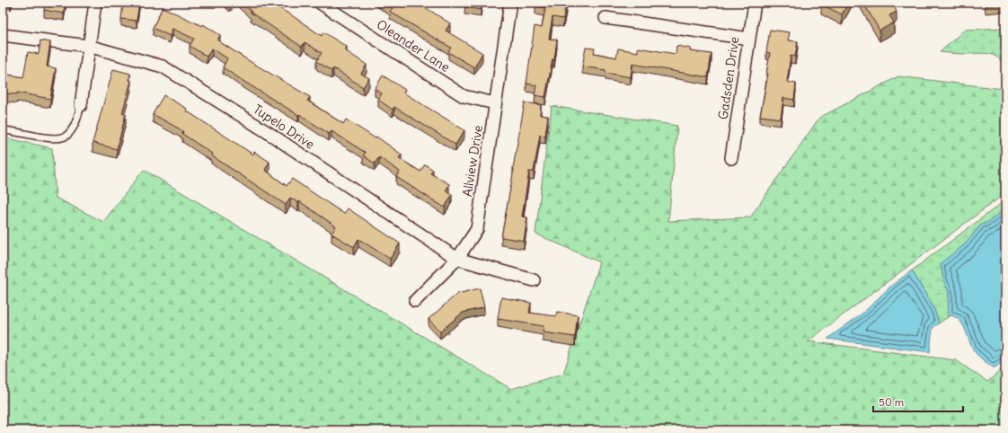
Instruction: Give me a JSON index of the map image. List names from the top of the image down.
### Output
{
  "streets": {
    "street": [
      "Oleander Lane",
      "Gadsden Drive",
      "Tupelo Drive",
      "Allview Drive"
    ]
  },
  "crossings": [
    ["Oleander Lane", "Allview Drive"],
    ["Tupelo Drive", "Allview Drive"]
  ],
  "scale_bar": "50 m"
}
